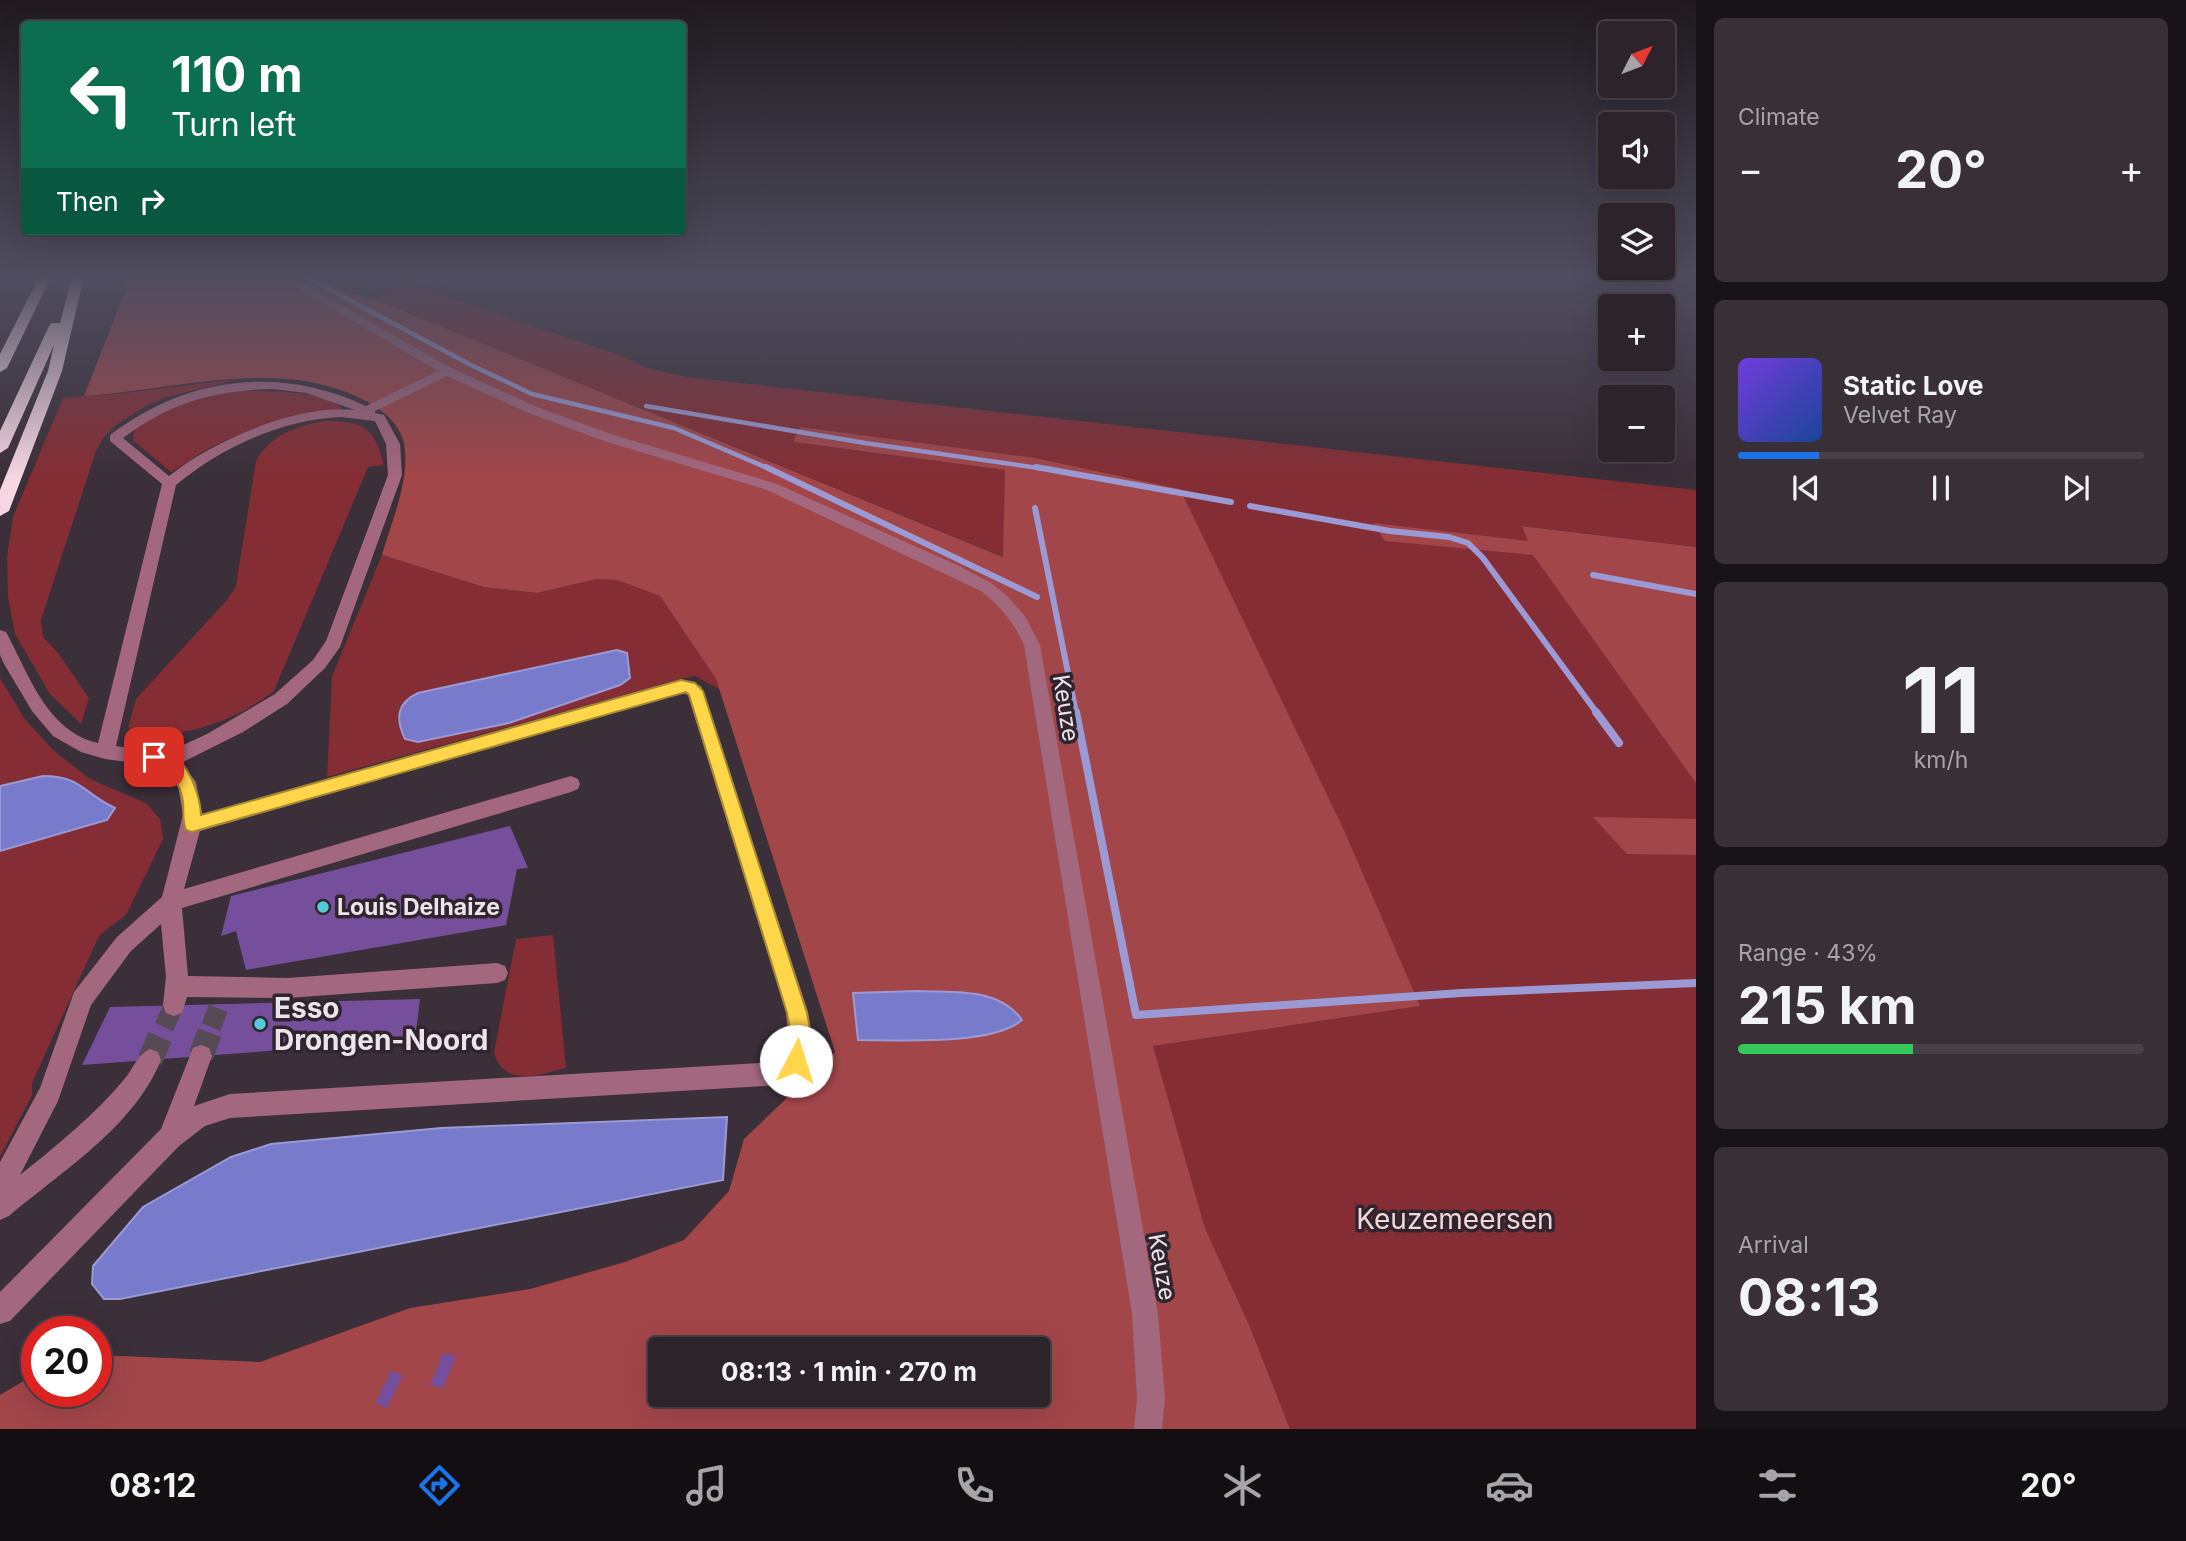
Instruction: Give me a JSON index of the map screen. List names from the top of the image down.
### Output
{
  "streets": {
    "street": ["Keuze"]
  },
  "parks": ["Keuzemeersen"],
  "places": ["Louis Delhaize", "Esso Drongen-Noord"],
  "north": "top right",
  "page": {
    "tile": [
      "Climate",
      ["11", "km/h"],
      ["Range · 43%", "215 km"],
      ["Arrival", "08:13"]
    ],
    "map_buttons": ["+", "−"],
    "turn": ["110 m", "Turn left"],
    "heat": ["−", "20°", "+"],
    "then": "Then",
    "song": ["Static Love", "Velvet Ray"],
    "limit": "20",
    "trip": "08:13 · 1 min · 270 m",
    "tabs": ["08:12", "20°"]
  }
}
